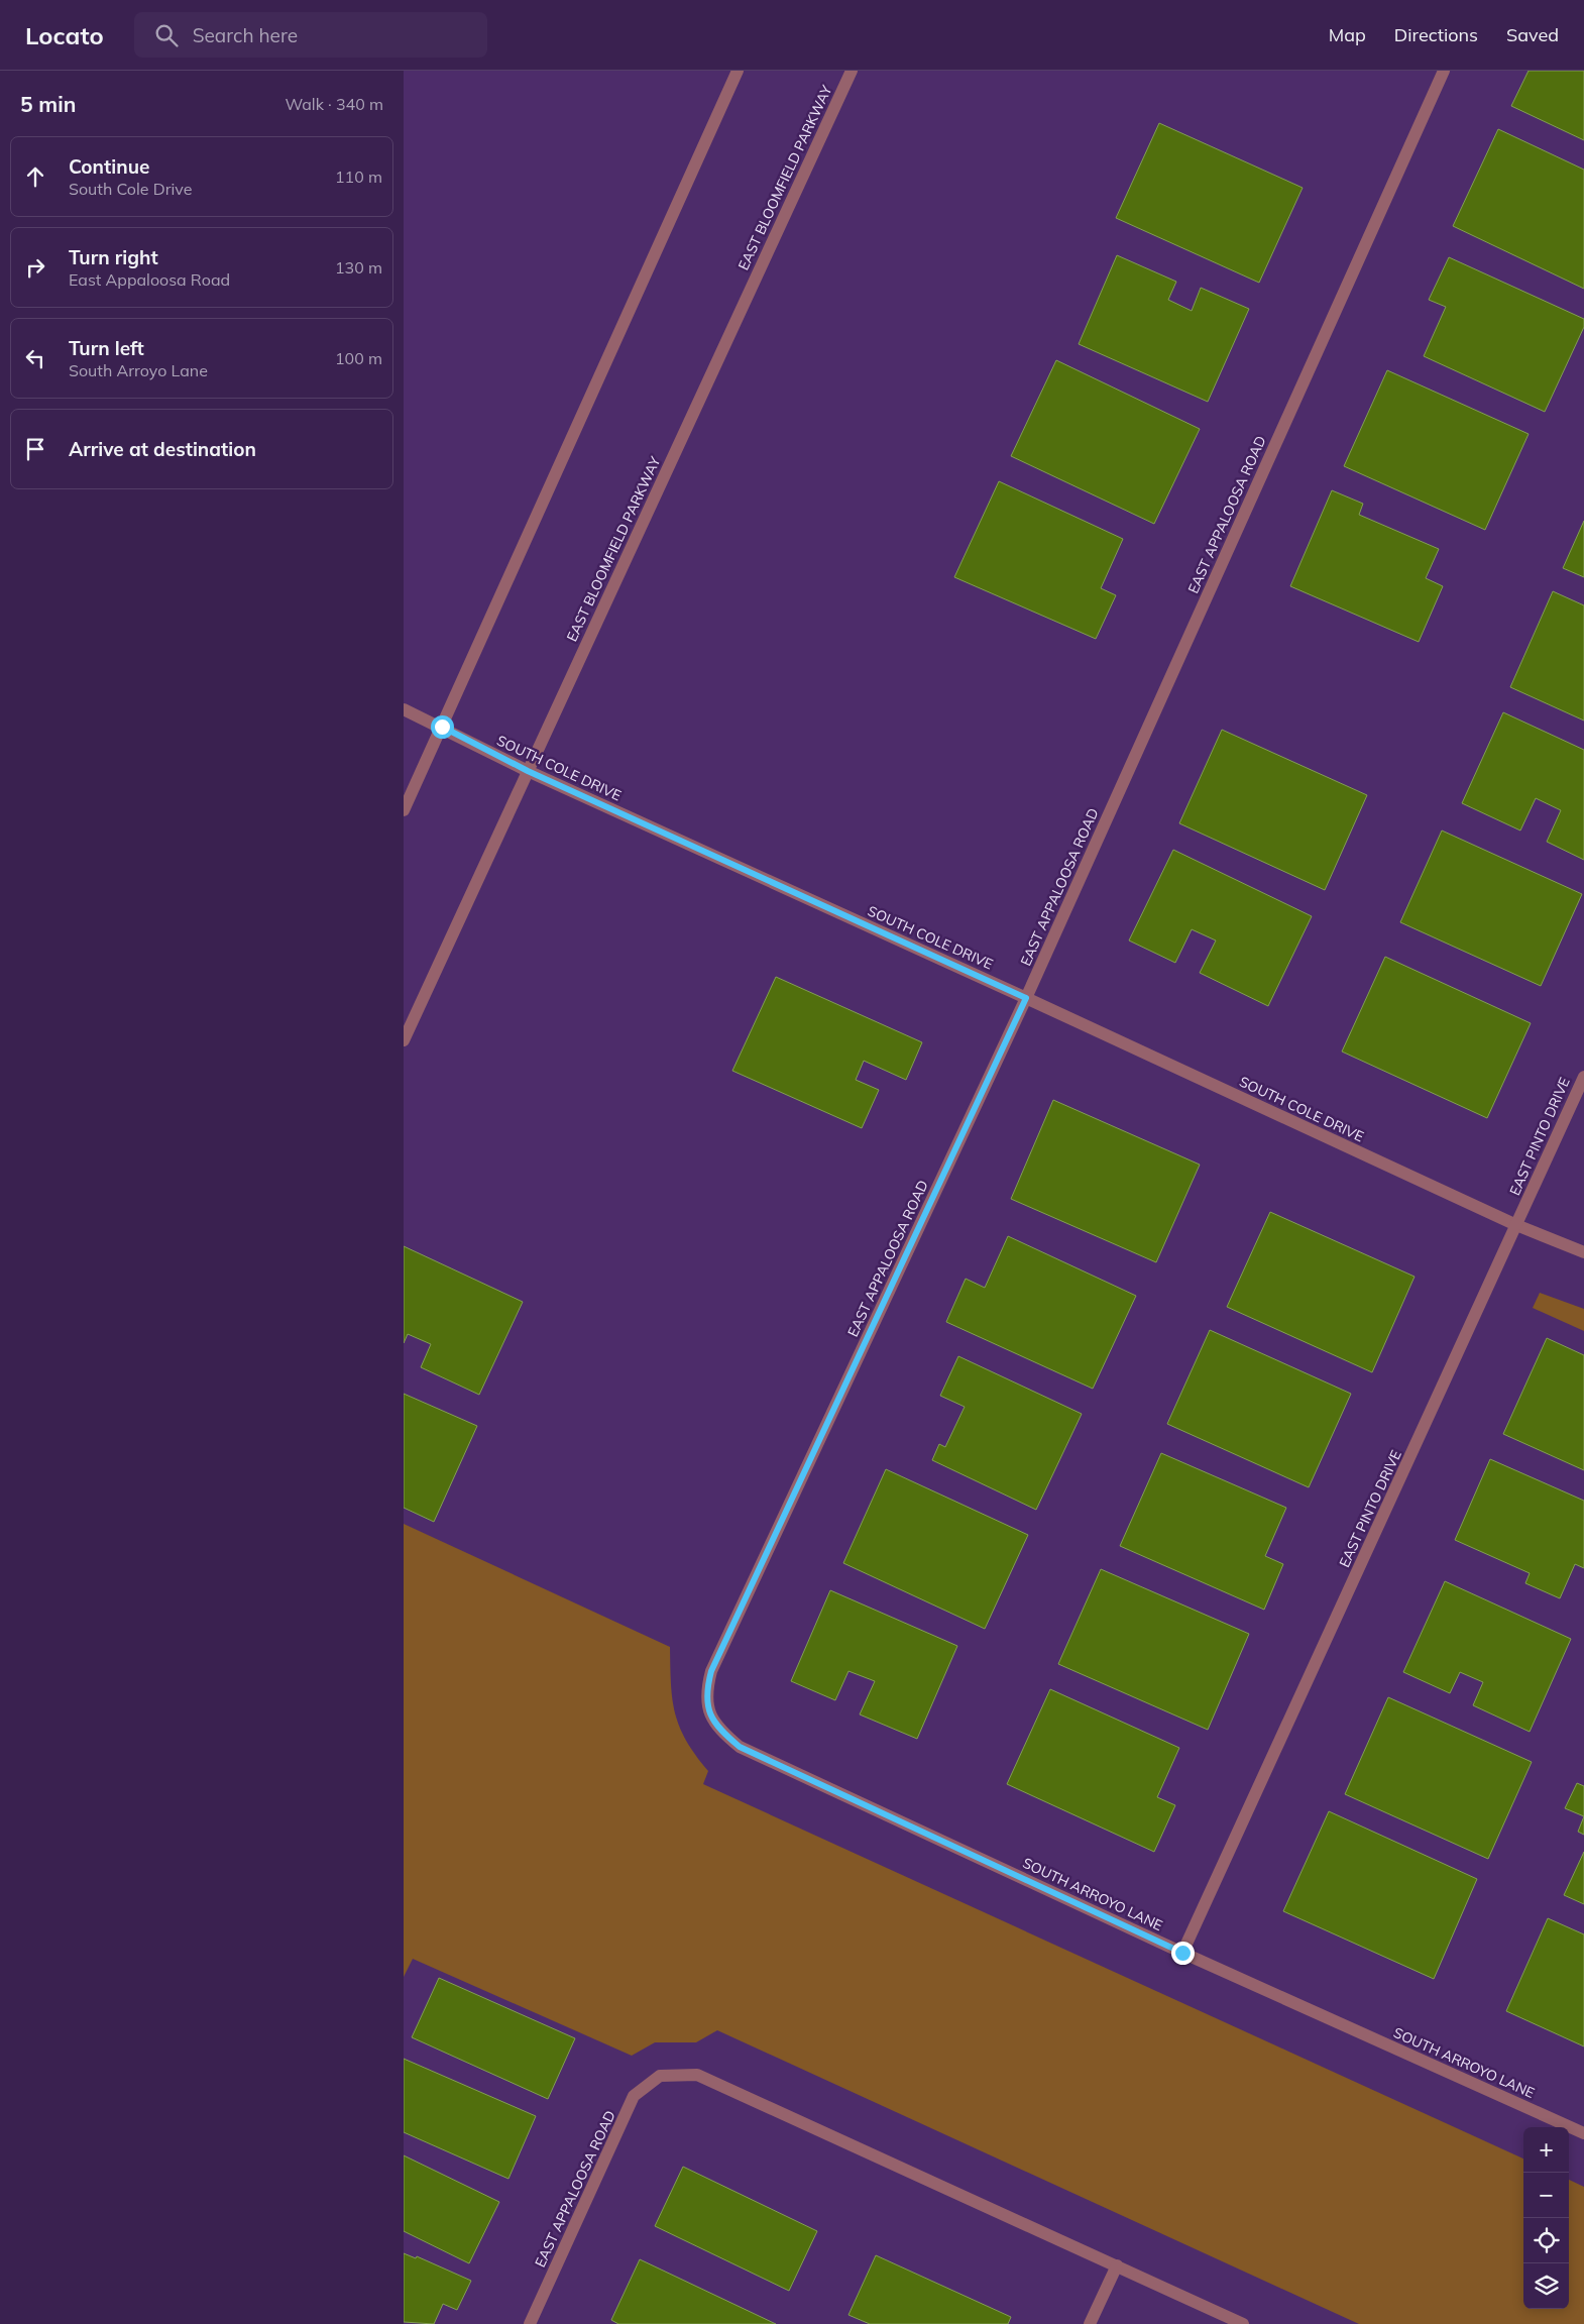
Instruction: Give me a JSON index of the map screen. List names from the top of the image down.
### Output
{
  "streets": {
    "street": [
      "EAST BLOOMFIELD PARKWAY",
      "EAST APPALOOSA ROAD",
      "SOUTH COLE DRIVE",
      "EAST PINTO DRIVE",
      "SOUTH ARROYO LANE"
    ]
  },
  "crossings": [
    ["EAST BLOOMFIELD PARKWAY", "SOUTH COLE DRIVE"],
    ["EAST APPALOOSA ROAD", "SOUTH COLE DRIVE"],
    ["EAST APPALOOSA ROAD", "SOUTH ARROYO LANE"],
    ["SOUTH COLE DRIVE", "EAST PINTO DRIVE"],
    ["EAST PINTO DRIVE", "SOUTH ARROYO LANE"]
  ],
  "page": {
    "header": "Locato",
    "search": "Search here",
    "nav": ["Map", "Directions", "Saved"],
    "heading": ["5 min", "Walk · 340 m"],
    "list": [
      ["Continue", "South Cole Drive", "110 m"],
      ["Turn right", "East Appaloosa Road", "130 m"],
      ["Turn left", "South Arroyo Lane", "100 m"],
      "Arrive at destination"
    ],
    "map_buttons": ["+", "−"]
  }
}
